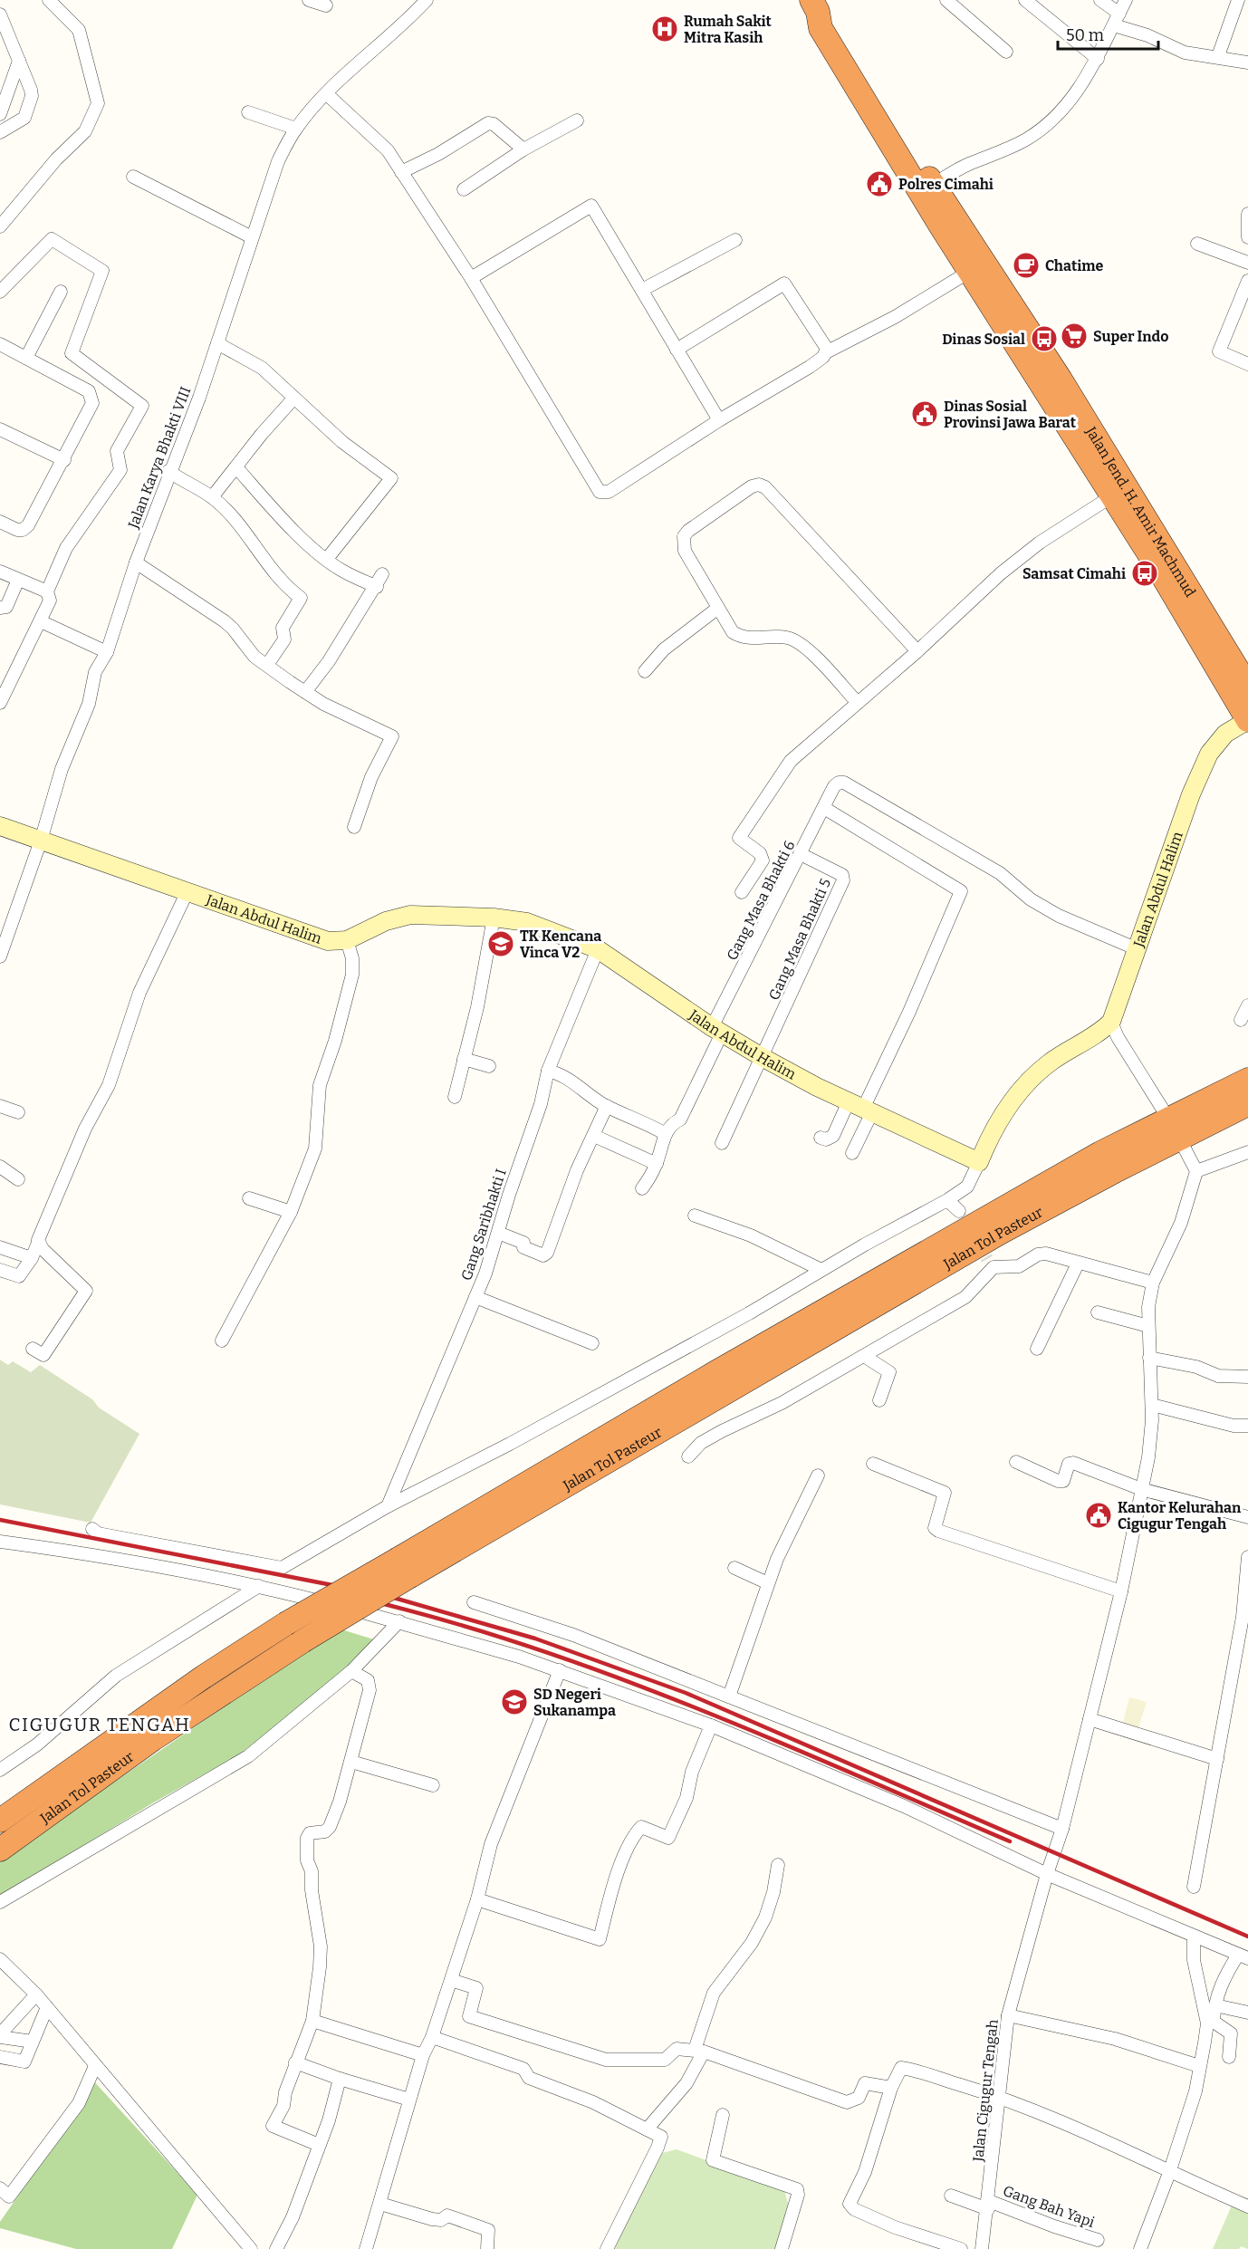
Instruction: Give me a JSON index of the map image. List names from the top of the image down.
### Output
{
  "streets": {
    "highway": ["Jalan Jend. H. Amir Machmud", "Jalan Tol Pasteur"],
    "street": [
      "Jalan Karya Bhakti VIII",
      "Jalan Abdul Halim",
      "Gang Masa Bhakti 6",
      "Gang Masa Bhakti 5",
      "Gang Saribhakti I",
      "Jalan Cigugur Tengah",
      "Gang Bah Yapi"
    ]
  },
  "crossings": [
    ["Jalan Karya Bhakti VIII", "Jalan Abdul Halim"],
    ["Jalan Jend. H. Amir Machmud", "Jalan Abdul Halim"],
    ["Jalan Abdul Halim", "Gang Masa Bhakti 6"],
    ["Jalan Abdul Halim", "Gang Masa Bhakti 5"],
    ["Jalan Abdul Halim", "Gang Saribhakti I"],
    ["Gang Masa Bhakti 6", "Gang Masa Bhakti 5"],
    ["Jalan Cigugur Tengah", "Gang Bah Yapi"]
  ],
  "districts": ["CIGUGUR TENGAH"],
  "places": {
    "hospital": ["Rumah Sakit Mitra Kasih"],
    "public building": ["Polres Cimahi", "Dinas Sosial Provinsi Jawa Barat", "Kantor Kelurahan Cigugur Tengah"],
    "cafe": ["Chatime"],
    "supermarket": ["Super Indo"],
    "bus stop": ["Dinas Sosial", "Samsat Cimahi"],
    "school or university": ["TK Kencana Vinca V2", "SD Negeri Sukanampa"]
  },
  "scale_bar": "50 m"
}
